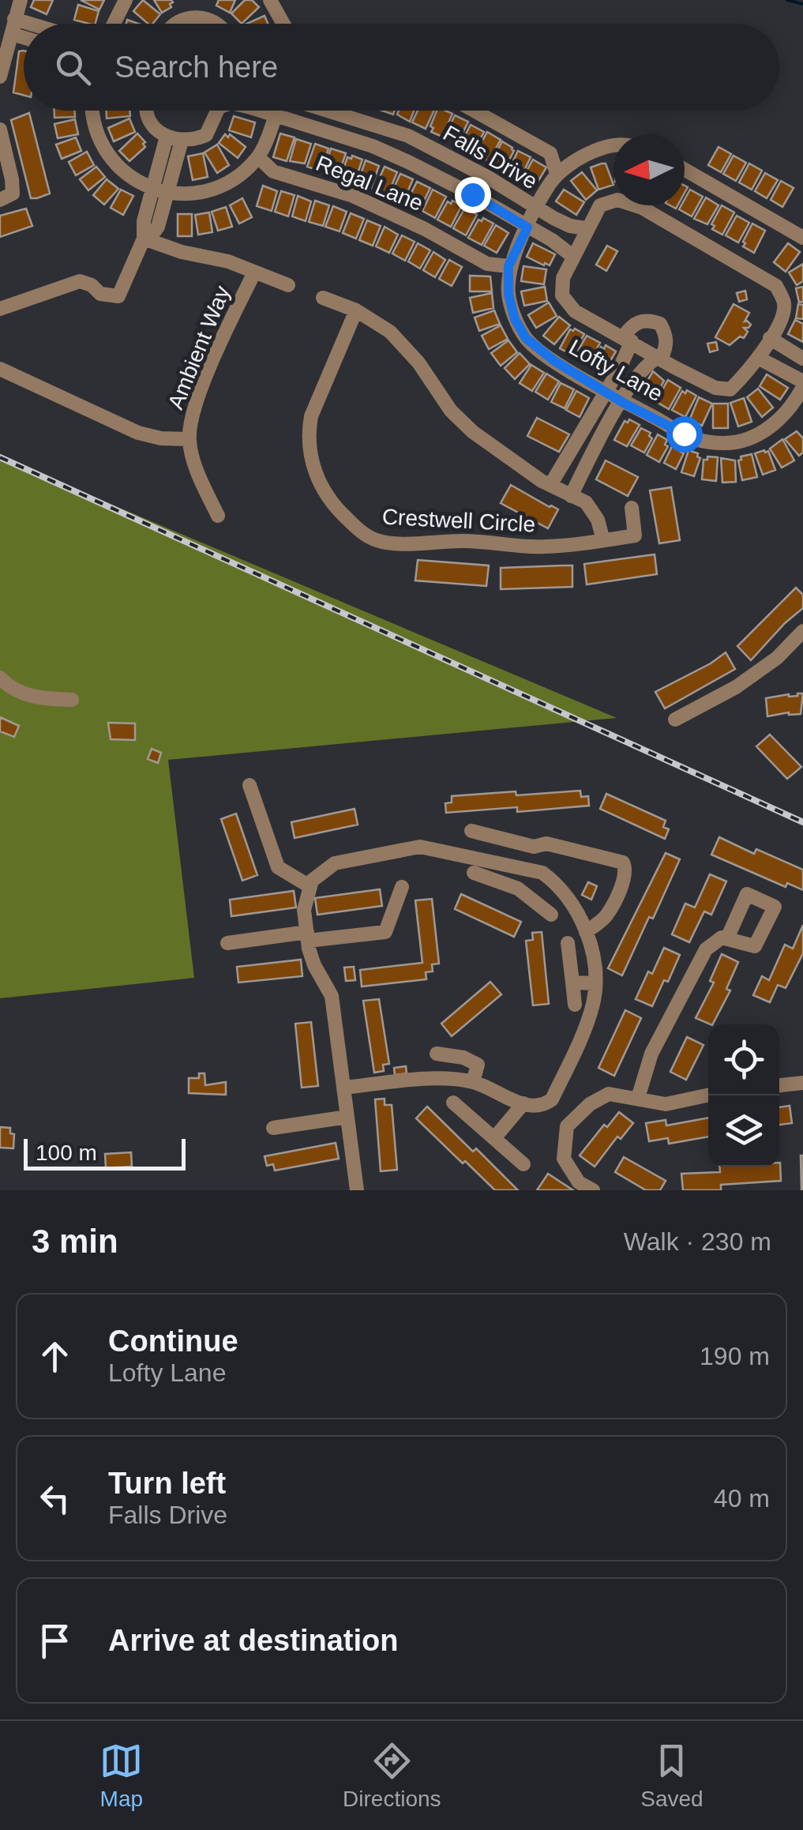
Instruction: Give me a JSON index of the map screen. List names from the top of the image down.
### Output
{
  "streets": {
    "street": [
      "Falls Drive",
      "Regal Lane",
      "Ambient Way",
      "Lofty Lane",
      "Crestwell Circle"
    ]
  },
  "crossings": [
    ["Regal Lane", "Lofty Lane"],
    ["Lofty Lane", "Crestwell Circle"]
  ],
  "scale_bar": "100 m",
  "north": "left",
  "page": {
    "search": "Search here",
    "scale": "100 m",
    "heading": ["3 min", "Walk · 230 m"],
    "list": [
      ["Continue", "Lofty Lane", "190 m"],
      ["Turn left", "Falls Drive", "40 m"],
      "Arrive at destination"
    ],
    "nav": ["Map", "Directions", "Saved"]
  }
}
